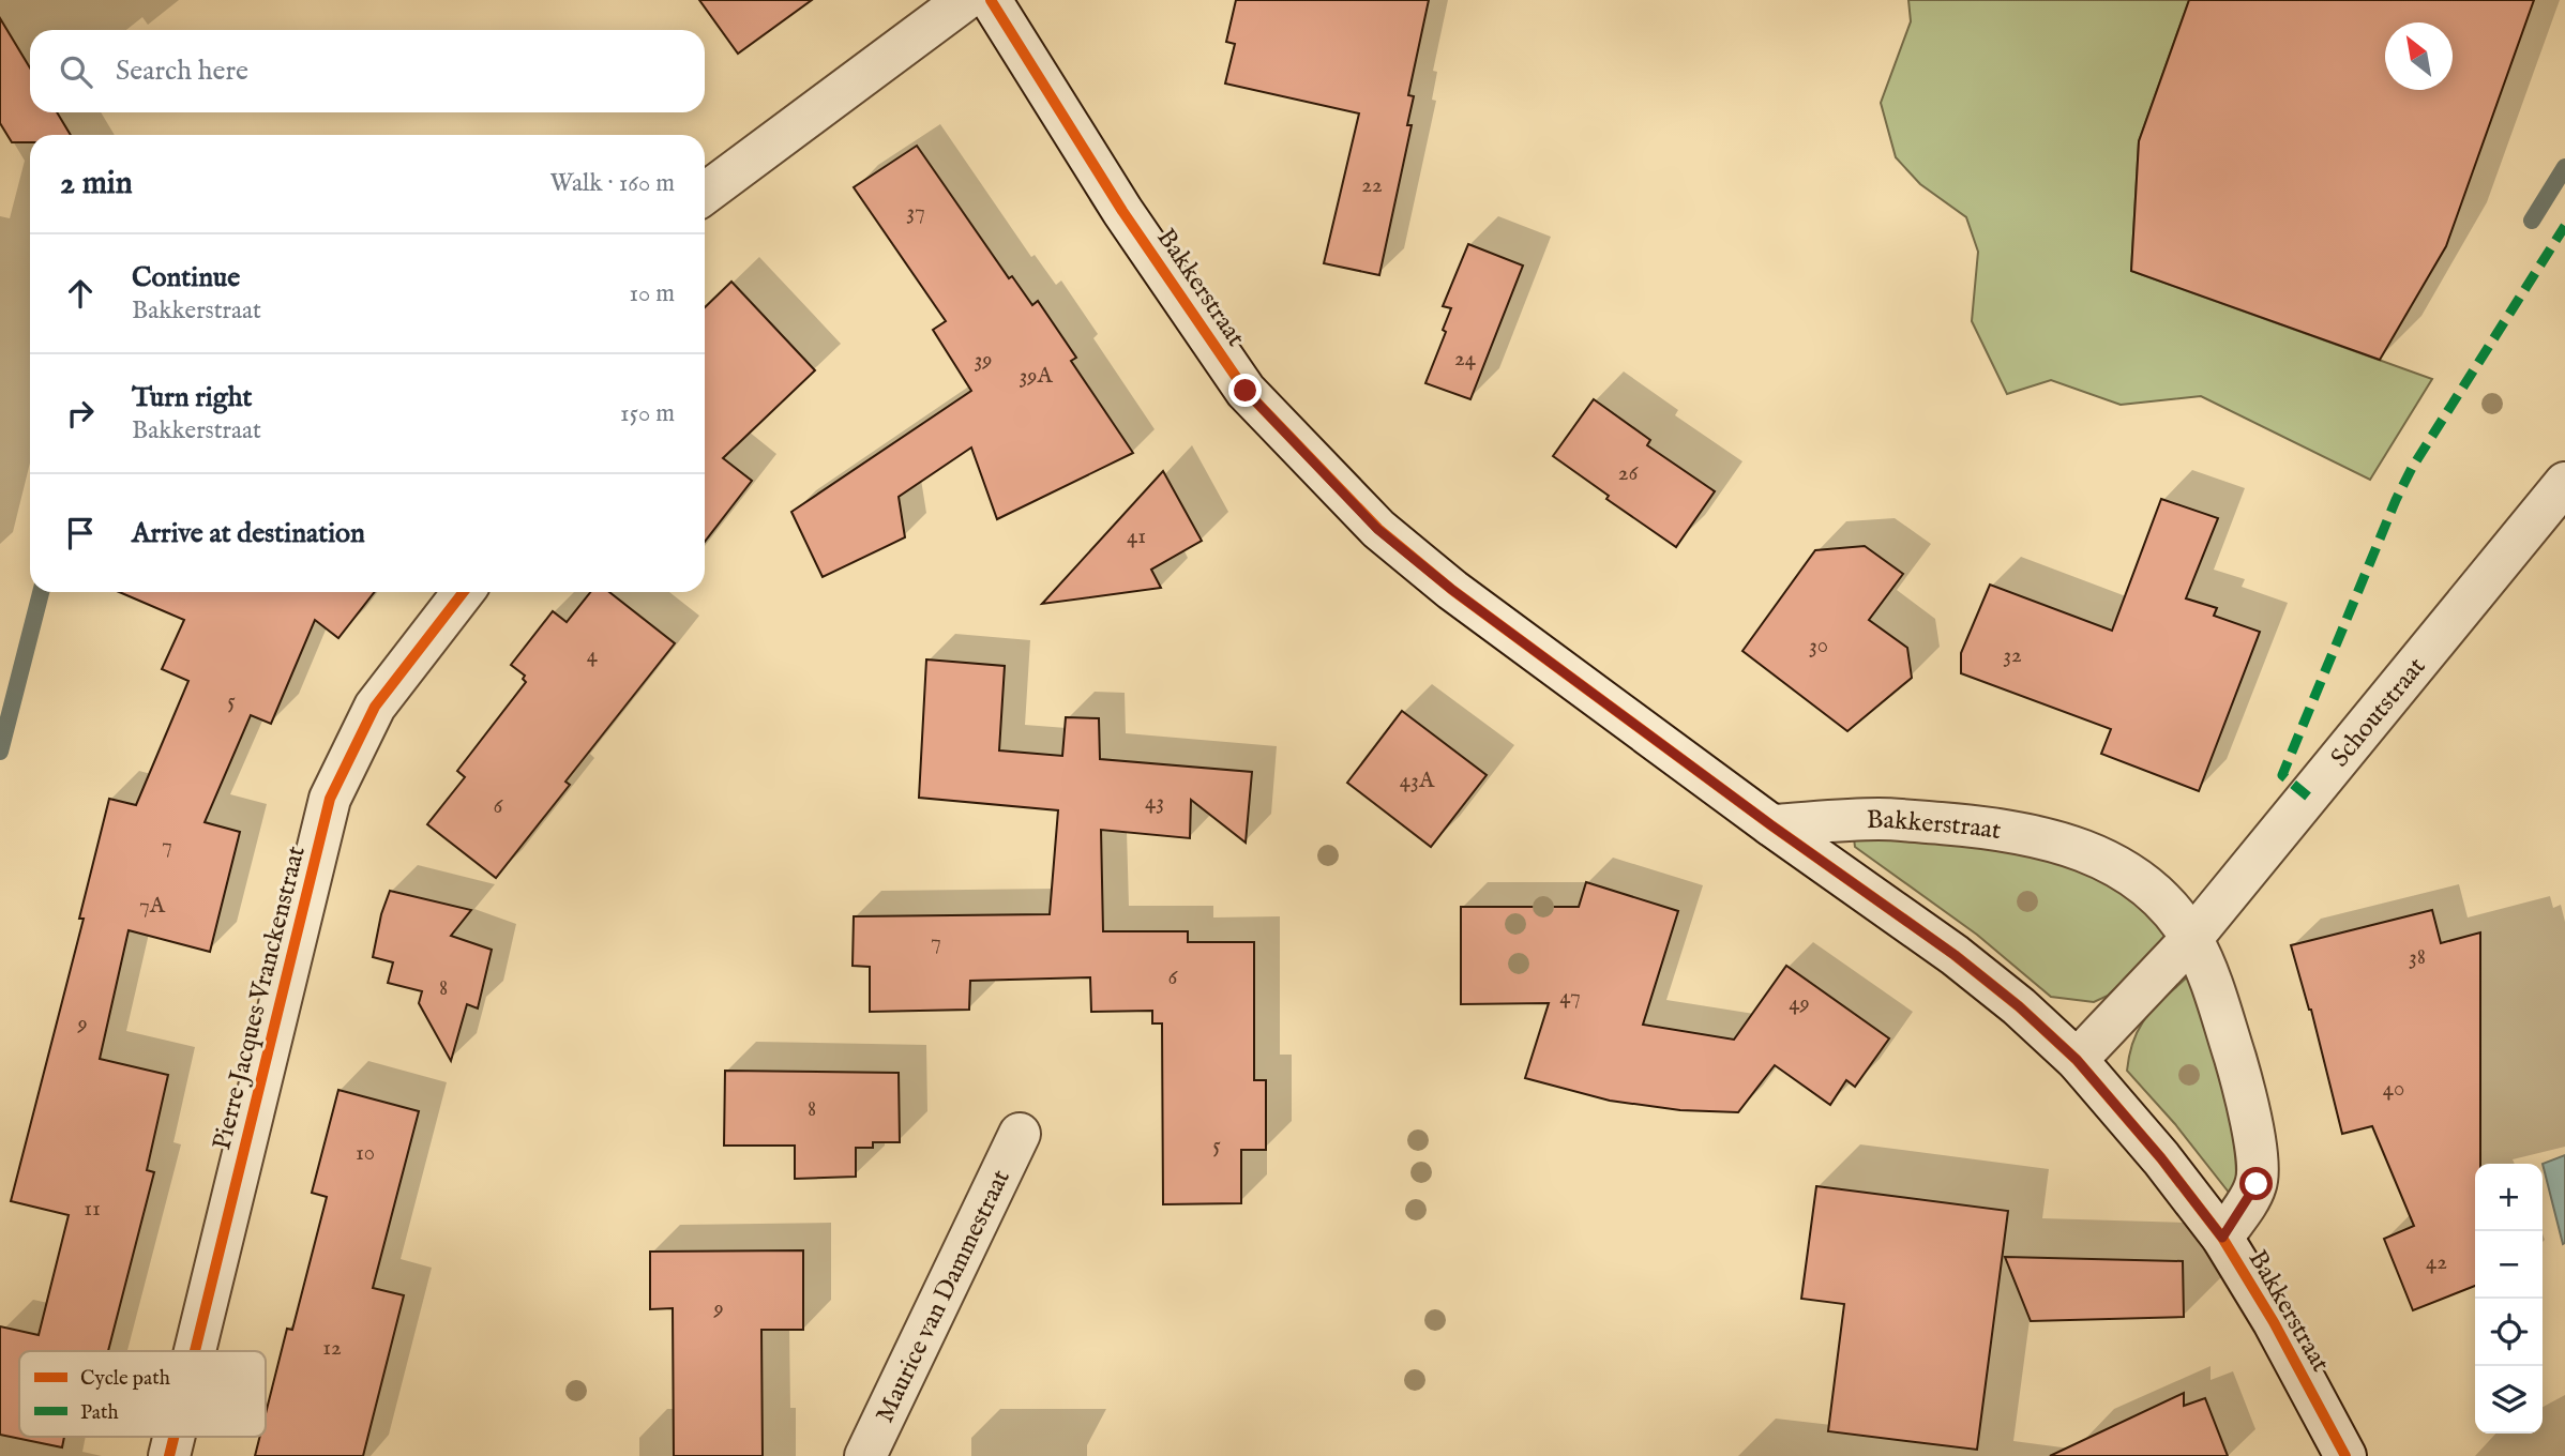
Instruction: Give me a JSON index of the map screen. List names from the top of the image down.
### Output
{
  "streets": {
    "street": [
      "Bakkerstraat",
      "Schoutstraat",
      "Pierre Jacques Vranckenstraat",
      "Maurice van Dammestraat"
    ]
  },
  "crossings": [
    ["Bakkerstraat", "Schoutstraat"]
  ],
  "house_numbers": [
    "22",
    "37",
    "24",
    "39",
    "39A",
    "26",
    "41",
    "30",
    "4",
    "32",
    "5",
    "43A",
    "43",
    "6",
    "7",
    "7A",
    "7",
    "38",
    "6",
    "8",
    "47",
    "49",
    "9",
    "40",
    "8",
    "5",
    "10",
    "11",
    "42",
    "9",
    "12"
  ],
  "legend": ["Cycle path", "Path"],
  "north": "top left",
  "page": {
    "search": "Search here",
    "heading": ["2 min", "Walk · 160 m"],
    "list": [
      ["Continue", "Bakkerstraat", "10 m"],
      ["Turn right", "Bakkerstraat", "150 m"],
      "Arrive at destination"
    ],
    "map_buttons": ["+", "−"]
  }
}
